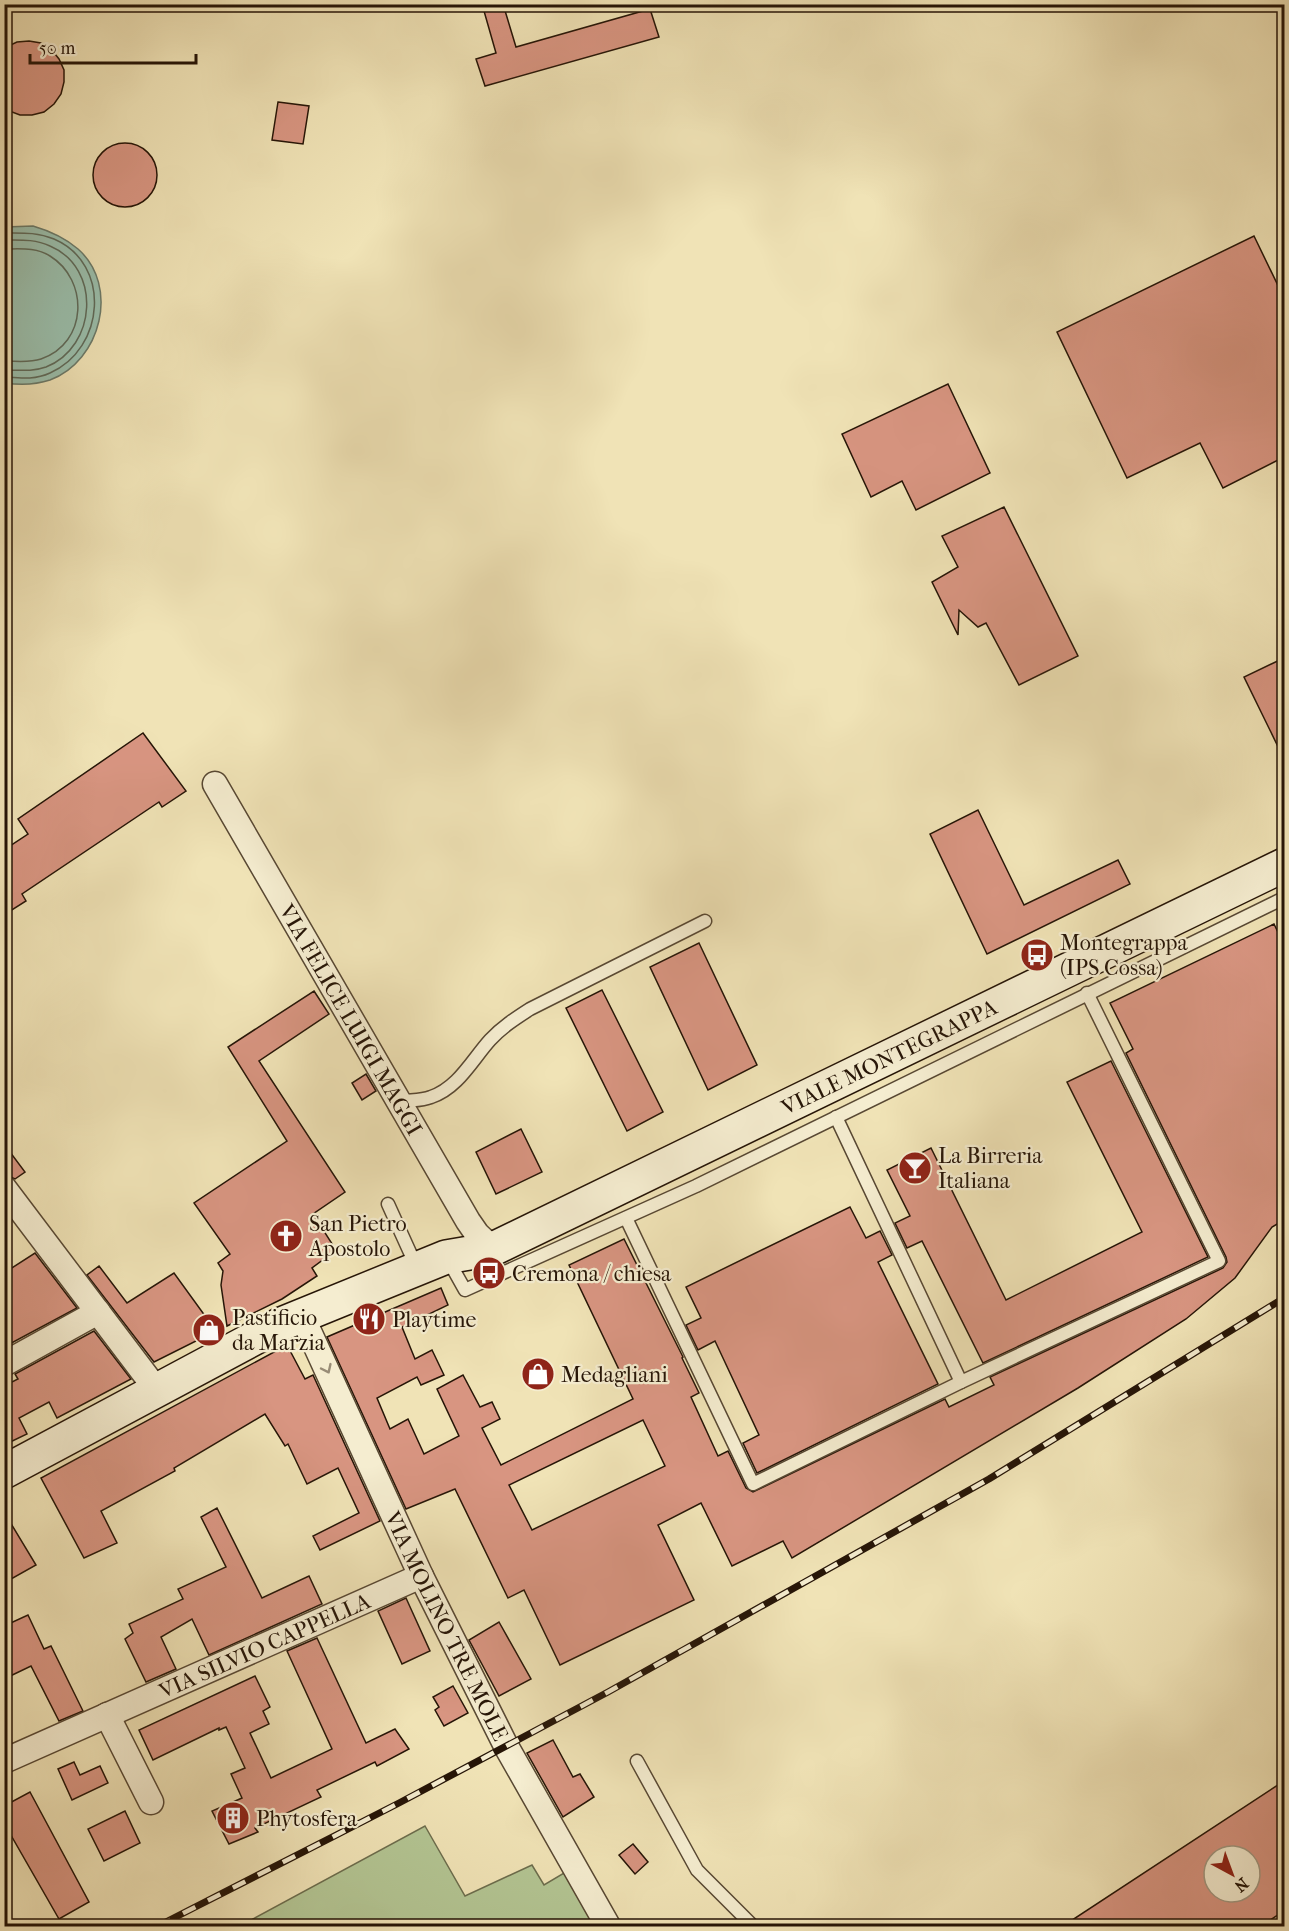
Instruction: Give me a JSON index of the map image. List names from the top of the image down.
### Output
{
  "streets": {
    "main road": ["VIALE MONTEGRAPPA"],
    "street": ["VIA FELICE LUIGI MAGGI", "VIA MOLINO TRE MOLE", "VIA SILVIO CAPPELLA"]
  },
  "crossings": [
    ["VIA FELICE LUIGI MAGGI", "VIALE MONTEGRAPPA"],
    ["VIALE MONTEGRAPPA", "VIA MOLINO TRE MOLE"],
    ["VIA MOLINO TRE MOLE", "VIA SILVIO CAPPELLA"]
  ],
  "one_way": ["VIA MOLINO TRE MOLE"],
  "places": {
    "bus stop": ["Montegrappa (IPS Cossa)", "Cremona / chiesa"],
    "bar": ["La Birreria Italiana"],
    "church": ["San Pietro Apostolo"],
    "restaurant": ["Playtime"],
    "shop": ["Pastificio da Marzia", "Medagliani"],
    "building": ["Phytosfera"]
  },
  "scale_bar": "50 m",
  "north": "bottom right"
}
